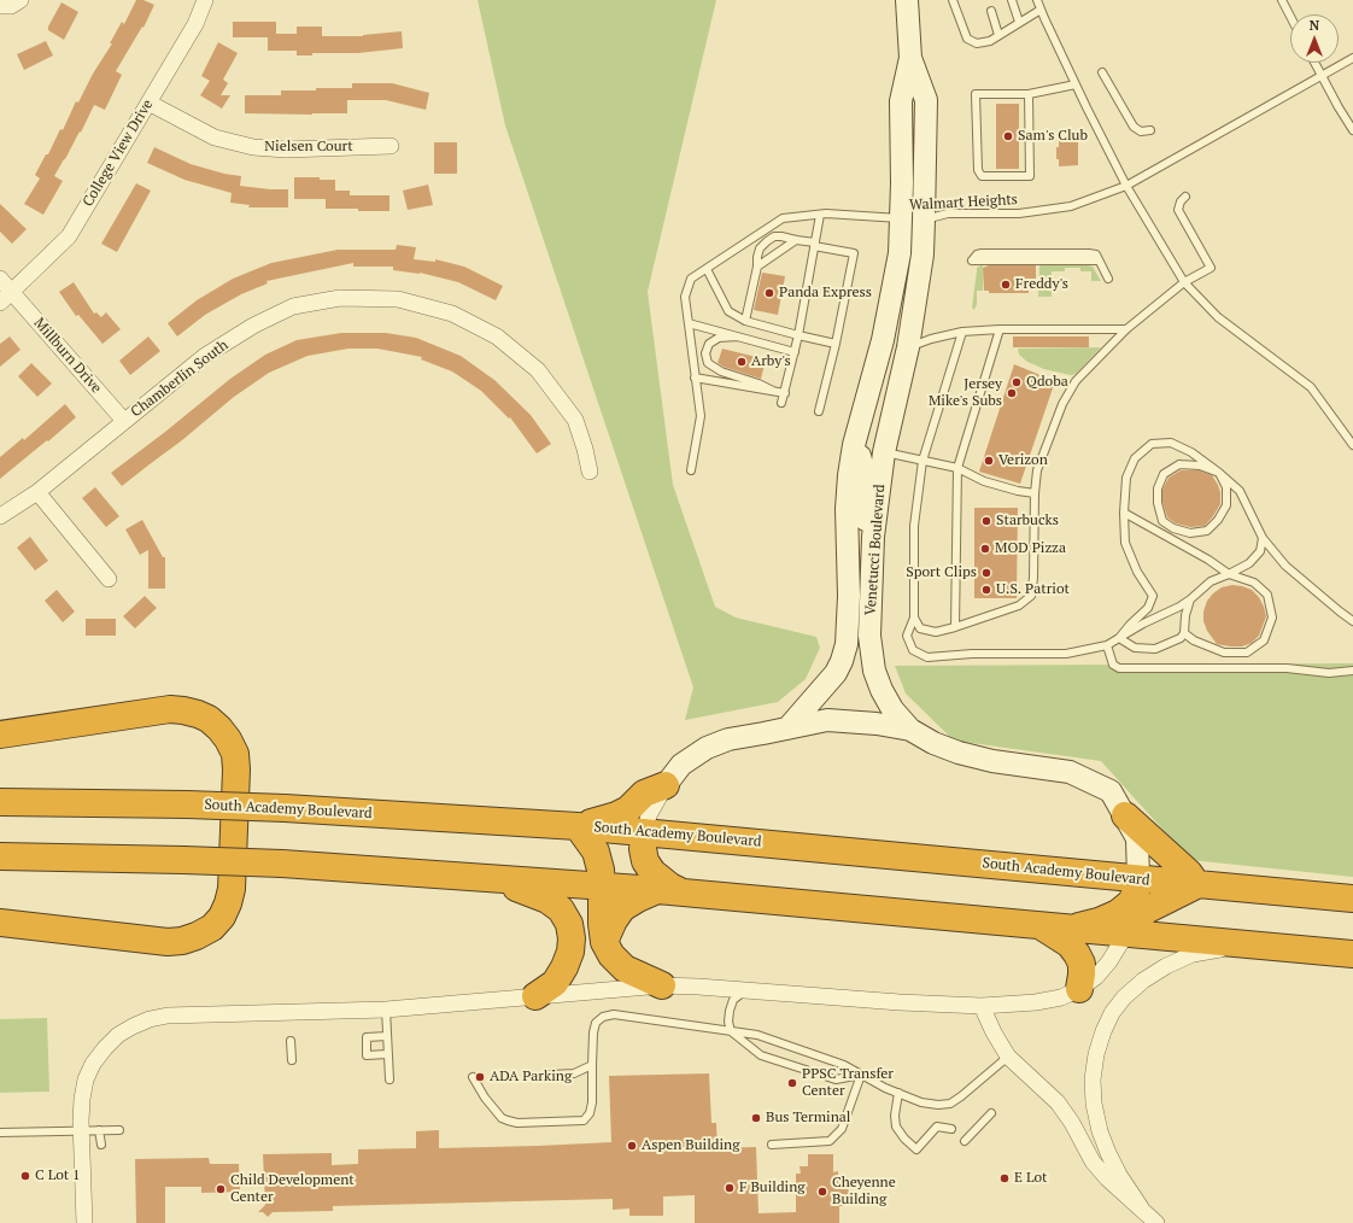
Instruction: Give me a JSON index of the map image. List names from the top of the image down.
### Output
{
  "streets": {
    "highway": ["South Academy Boulevard"],
    "street": [
      "Nielsen Court",
      "College View Drive",
      "Millburn Drive",
      "Chamberlin South",
      "Venetucci Boulevard"
    ],
    "lane": ["Walmart Heights"]
  },
  "crossings": [
    ["Nielsen Court", "College View Drive"],
    ["College View Drive", "Millburn Drive"],
    ["Walmart Heights", "Venetucci Boulevard"],
    ["Millburn Drive", "Chamberlin South"],
    ["Venetucci Boulevard", "South Academy Boulevard"]
  ],
  "places": [
    "Sam's Club",
    "Freddy's",
    "Panda Express",
    "Arby's",
    "Qdoba",
    "Jersey Mike's Subs",
    "Verizon",
    "Starbucks",
    "MOD Pizza",
    "Sport Clips",
    "U.S. Patriot",
    "ADA Parking",
    "PPSC Transfer Center",
    "Bus Terminal",
    "Aspen Building",
    "C Lot 1",
    "E Lot",
    "F Building",
    "Child Development Center",
    "Cheyenne Building"
  ],
  "north": "top"
}
